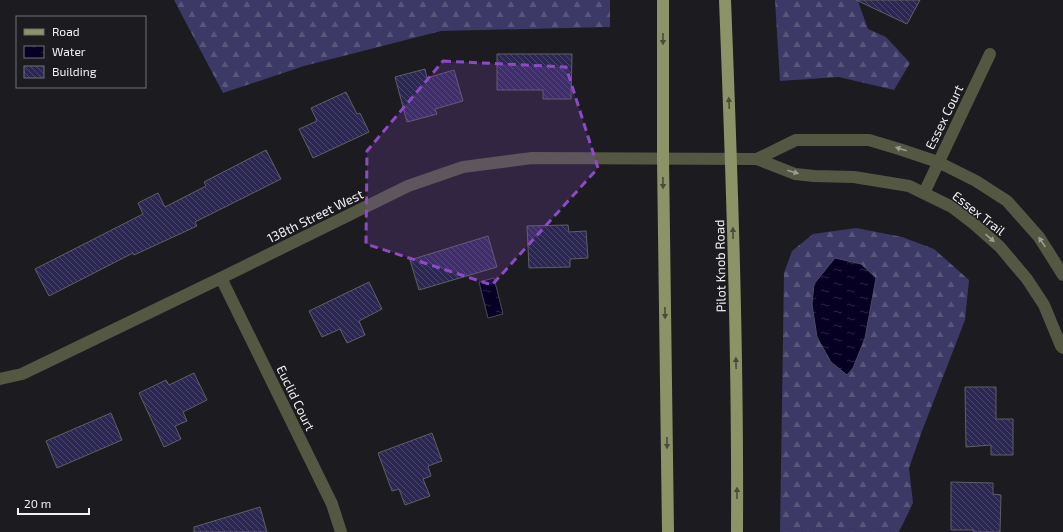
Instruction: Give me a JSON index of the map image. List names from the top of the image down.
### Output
{
  "streets": {
    "main road": ["Pilot Knob Road"],
    "street": [
      "Essex Court",
      "Essex Trail",
      "138th Street West",
      "Euclid Court"
    ]
  },
  "crossings": [
    ["Essex Court", "Essex Trail"],
    ["Essex Trail", "138th Street West"],
    ["Essex Trail", "Pilot Knob Road"],
    ["138th Street West", "Euclid Court"]
  ],
  "legend": ["Road", "Water", "Building"],
  "scale_bar": "20 m"
}
